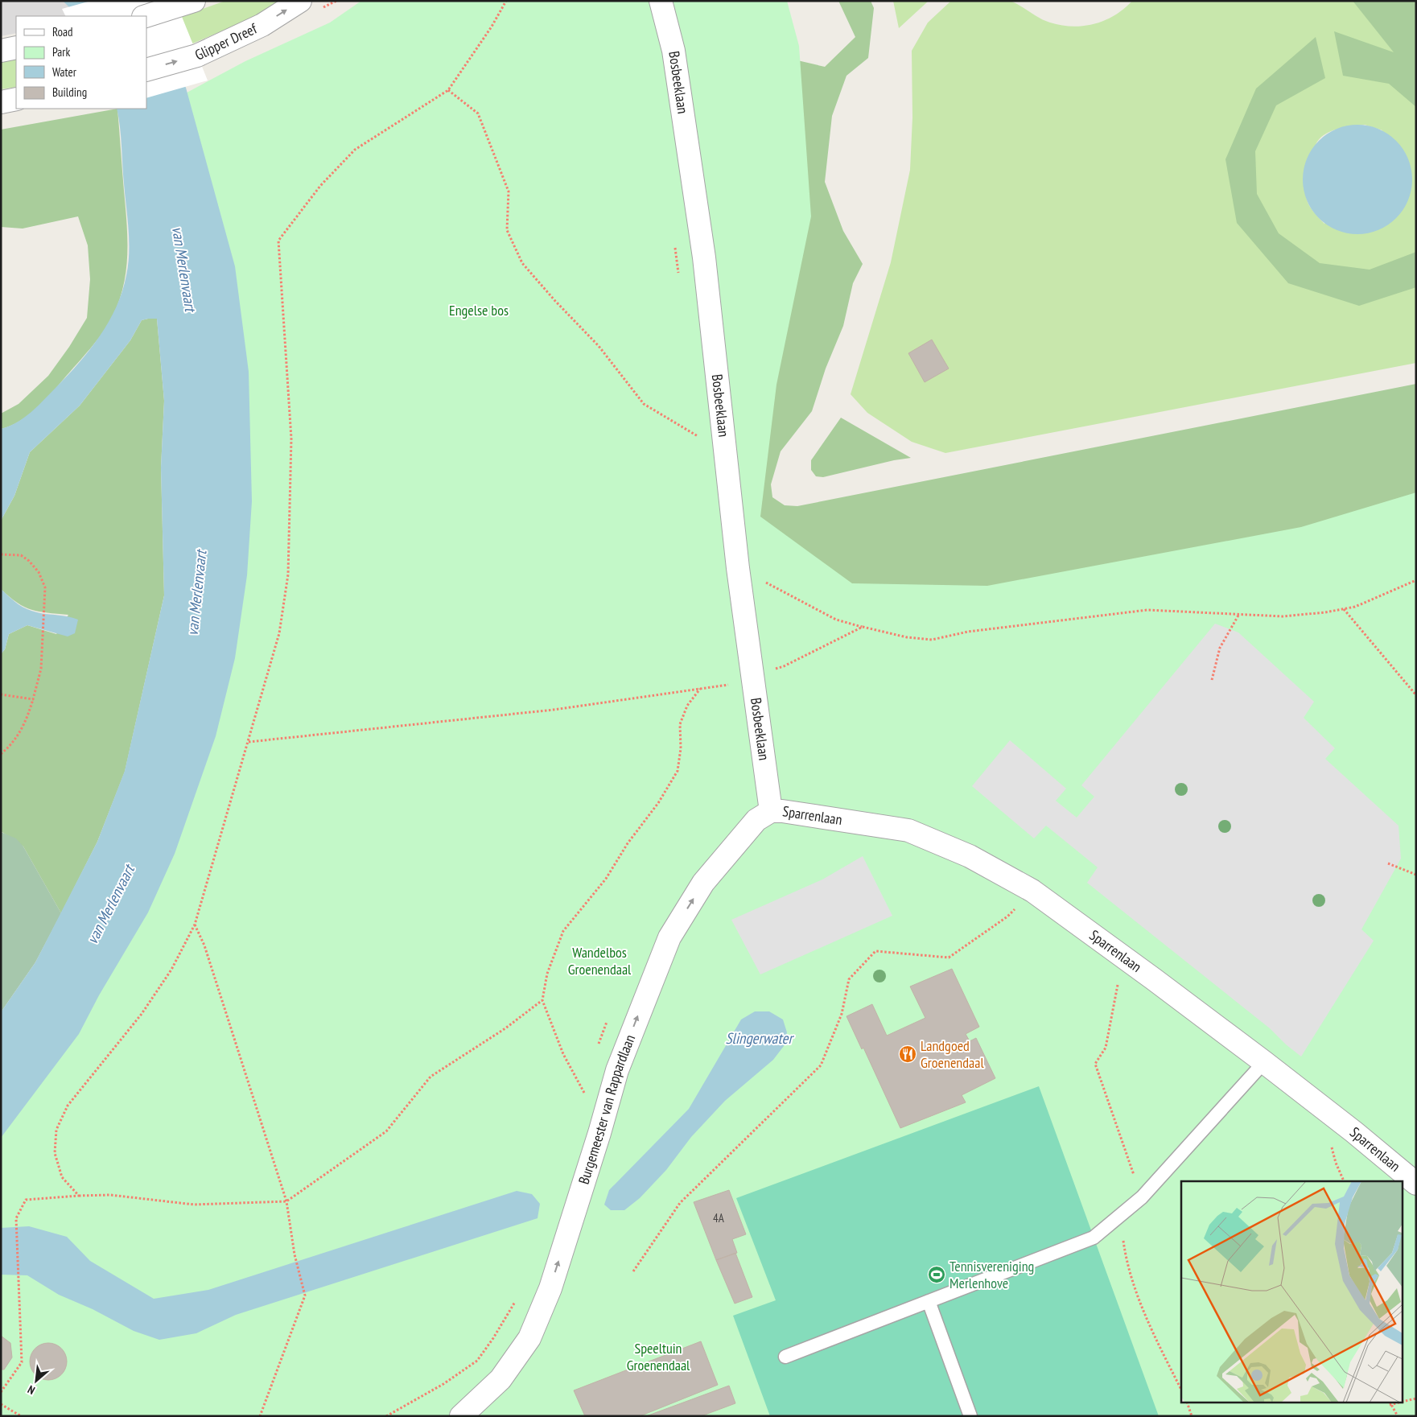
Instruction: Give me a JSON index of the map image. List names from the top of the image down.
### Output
{
  "streets": {
    "street": [
      "Glipper Dreef",
      "Bosbeeklaan",
      "Sparrenlaan",
      "Burgemeester van Rappardlaan"
    ]
  },
  "crossings": [
    ["Bosbeeklaan", "Sparrenlaan"],
    ["Bosbeeklaan", "Burgemeester van Rappardlaan"],
    ["Sparrenlaan", "Burgemeester van Rappardlaan"]
  ],
  "one_way": ["Glipper Dreef", "Burgemeester van Rappardlaan"],
  "water": ["van Merlenvaart", "Slingerwater"],
  "parks": ["Engelse bos", "Wandelbos Groenendaal", "Speeltuin Groenendaal"],
  "places": {
    "restaurant": ["Landgoed Groenendaal"],
    "sports": ["Tennisvereniging Merlenhove"]
  },
  "house_numbers": ["4A"],
  "legend": [
    "Road",
    "Park",
    "Water",
    "Building"
  ],
  "north": "bottom left"
}
